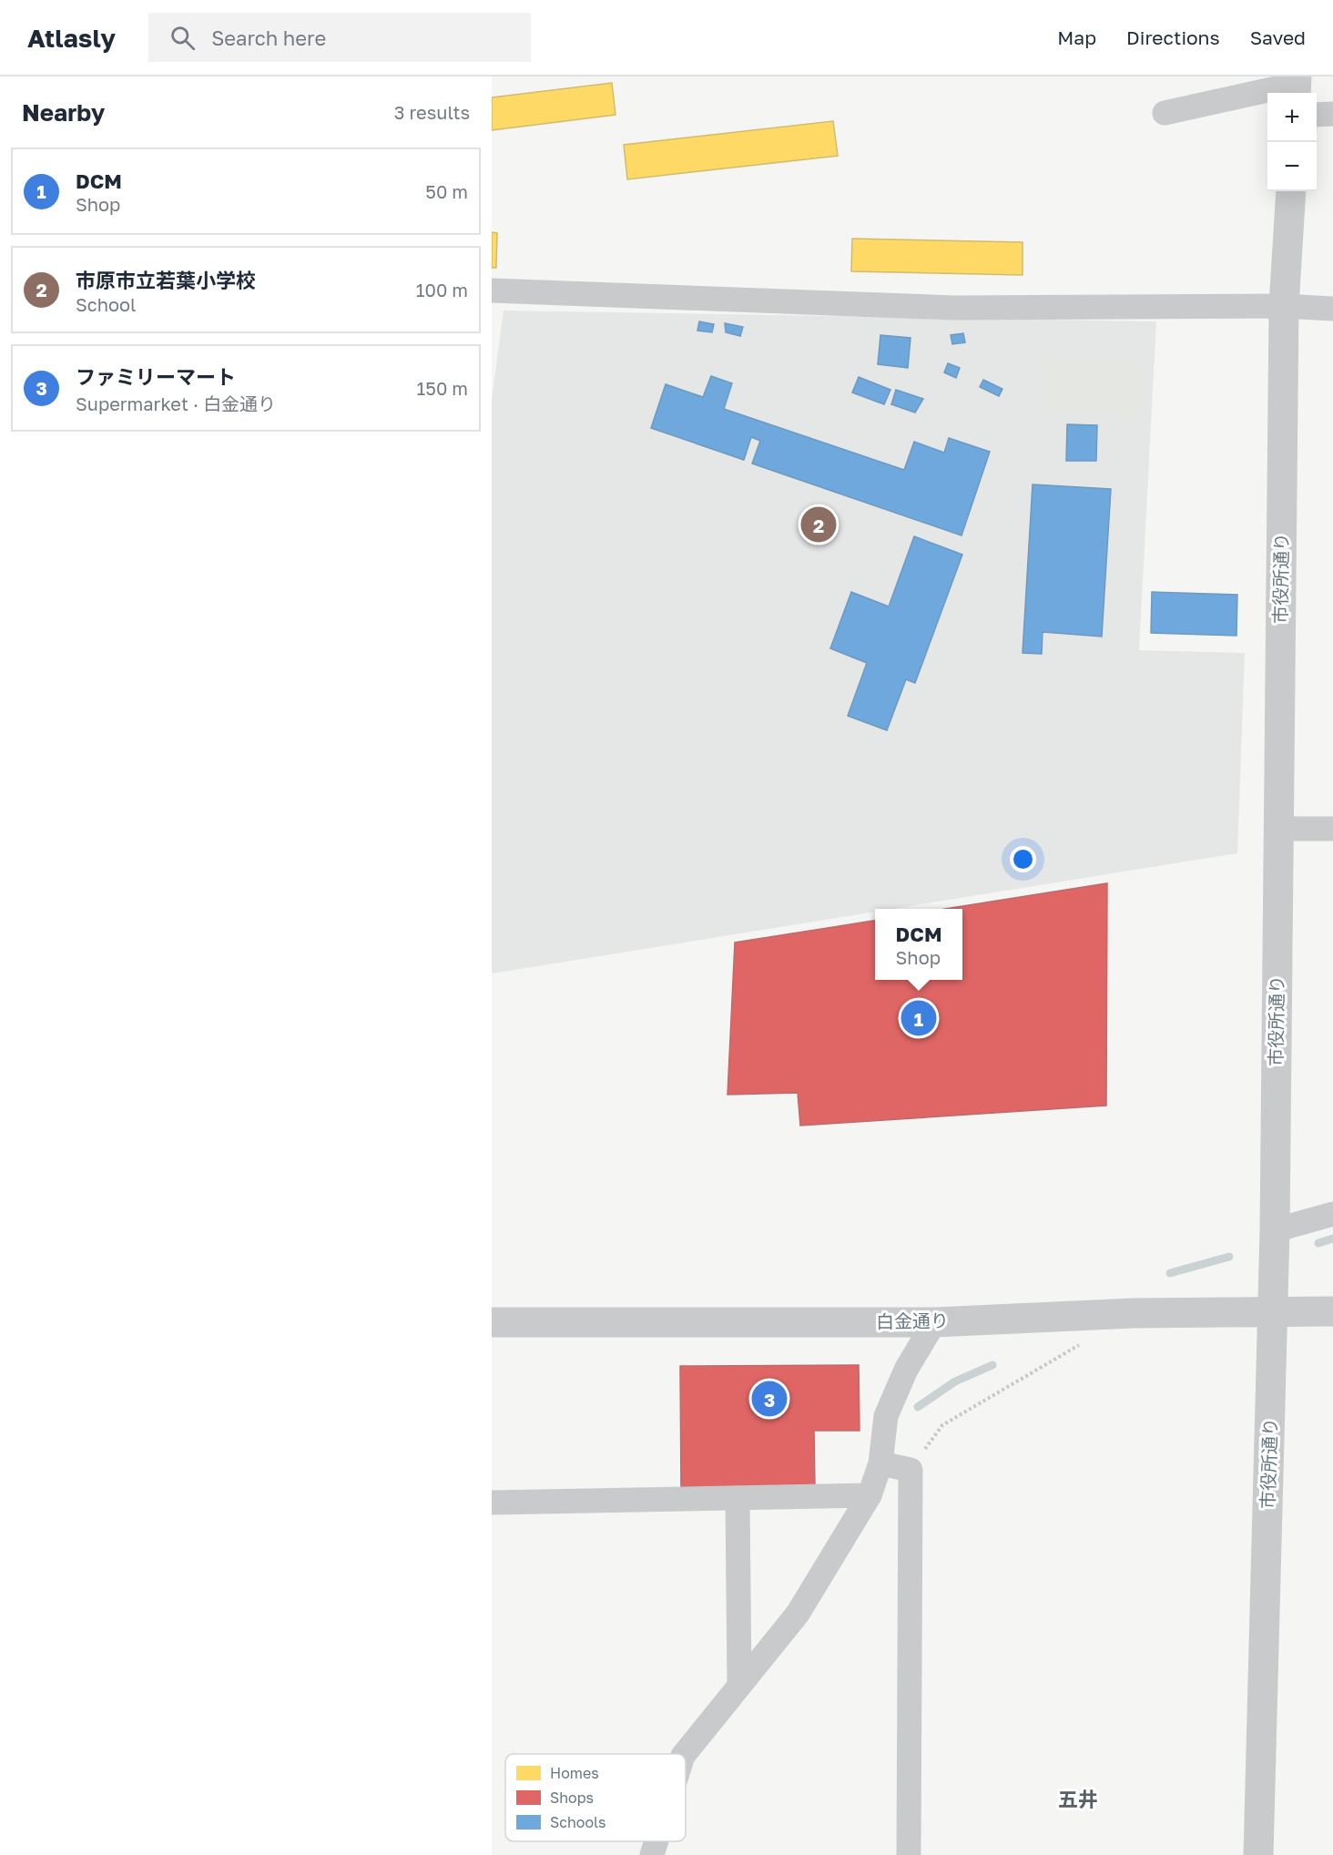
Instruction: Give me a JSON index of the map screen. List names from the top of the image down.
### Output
{
  "streets": {
    "street": ["市役所通り", "白金通り"]
  },
  "crossings": [
    ["市役所通り", "白金通り"]
  ],
  "districts": ["五井"],
  "legend": ["Homes", "Shops", "Schools"],
  "page": {
    "header": "Atlasly",
    "search": "Search here",
    "nav": ["Map", "Directions", "Saved"],
    "heading": ["Nearby", "3 results"],
    "map_buttons": ["+", "−"],
    "list": [
      {
        "mark": "1",
        "name": "DCM",
        "note": "Shop",
        "value": "50 m"
      },
      {
        "mark": "2",
        "name": "市原市立若葉小学校",
        "note": "School",
        "value": "100 m"
      },
      {
        "mark": "3",
        "name": "ファミリーマート",
        "note": "Supermarket · 白金通り",
        "value": "150 m"
      }
    ],
    "pins": ["2", "1", "3"],
    "popup": ["DCM", "Shop"]
  }
}
